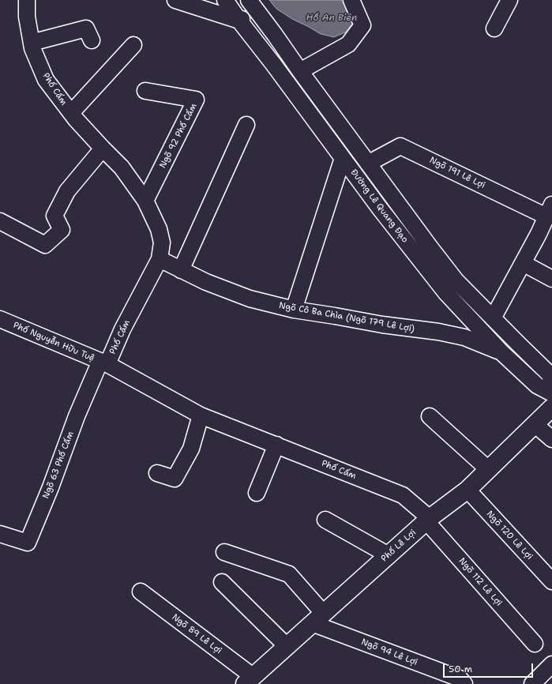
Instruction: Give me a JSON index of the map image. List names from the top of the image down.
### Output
{
  "streets": {
    "main road": ["Phố Lê Lợi"],
    "street": [
      "Phố Cấm",
      "Ngõ 92 Phố Cấm",
      "Ngõ 191 Lê Lợi",
      "Đường Lê Quang Đạo",
      "Ngõ Cô Ba Chìa (Ngõ 179 Lê Lợi)",
      "Phố Nguyễn Hữu Tuệ",
      "Ngõ 63 Phố Cấm",
      "Ngõ 120 Lê Lợi",
      "Ngõ 112 Lê Lợi",
      "Ngõ 89 Lê Lợi",
      "Ngõ 94 Lê Lợi"
    ]
  },
  "crossings": [
    ["Phố Cấm", "Ngõ 92 Phố Cấm"],
    ["Phố Cấm", "Ngõ Cô Ba Chìa (Ngõ 179 Lê Lợi)"],
    ["Phố Cấm", "Phố Nguyễn Hữu Tuệ"],
    ["Phố Cấm", "Ngõ 63 Phố Cấm"],
    ["Phố Cấm", "Phố Lê Lợi"],
    ["Phố Cấm", "Ngõ 112 Lê Lợi"],
    ["Ngõ 191 Lê Lợi", "Đường Lê Quang Đạo"],
    ["Đường Lê Quang Đạo", "Ngõ Cô Ba Chìa (Ngõ 179 Lê Lợi)"],
    ["Phố Nguyễn Hữu Tuệ", "Ngõ 63 Phố Cấm"],
    ["Ngõ 120 Lê Lợi", "Phố Lê Lợi"],
    ["Phố Lê Lợi", "Ngõ 112 Lê Lợi"],
    ["Phố Lê Lợi", "Ngõ 89 Lê Lợi"],
    ["Phố Lê Lợi", "Ngõ 94 Lê Lợi"]
  ],
  "water": ["Hồ An Biên"],
  "scale_bar": "50 m"
}
